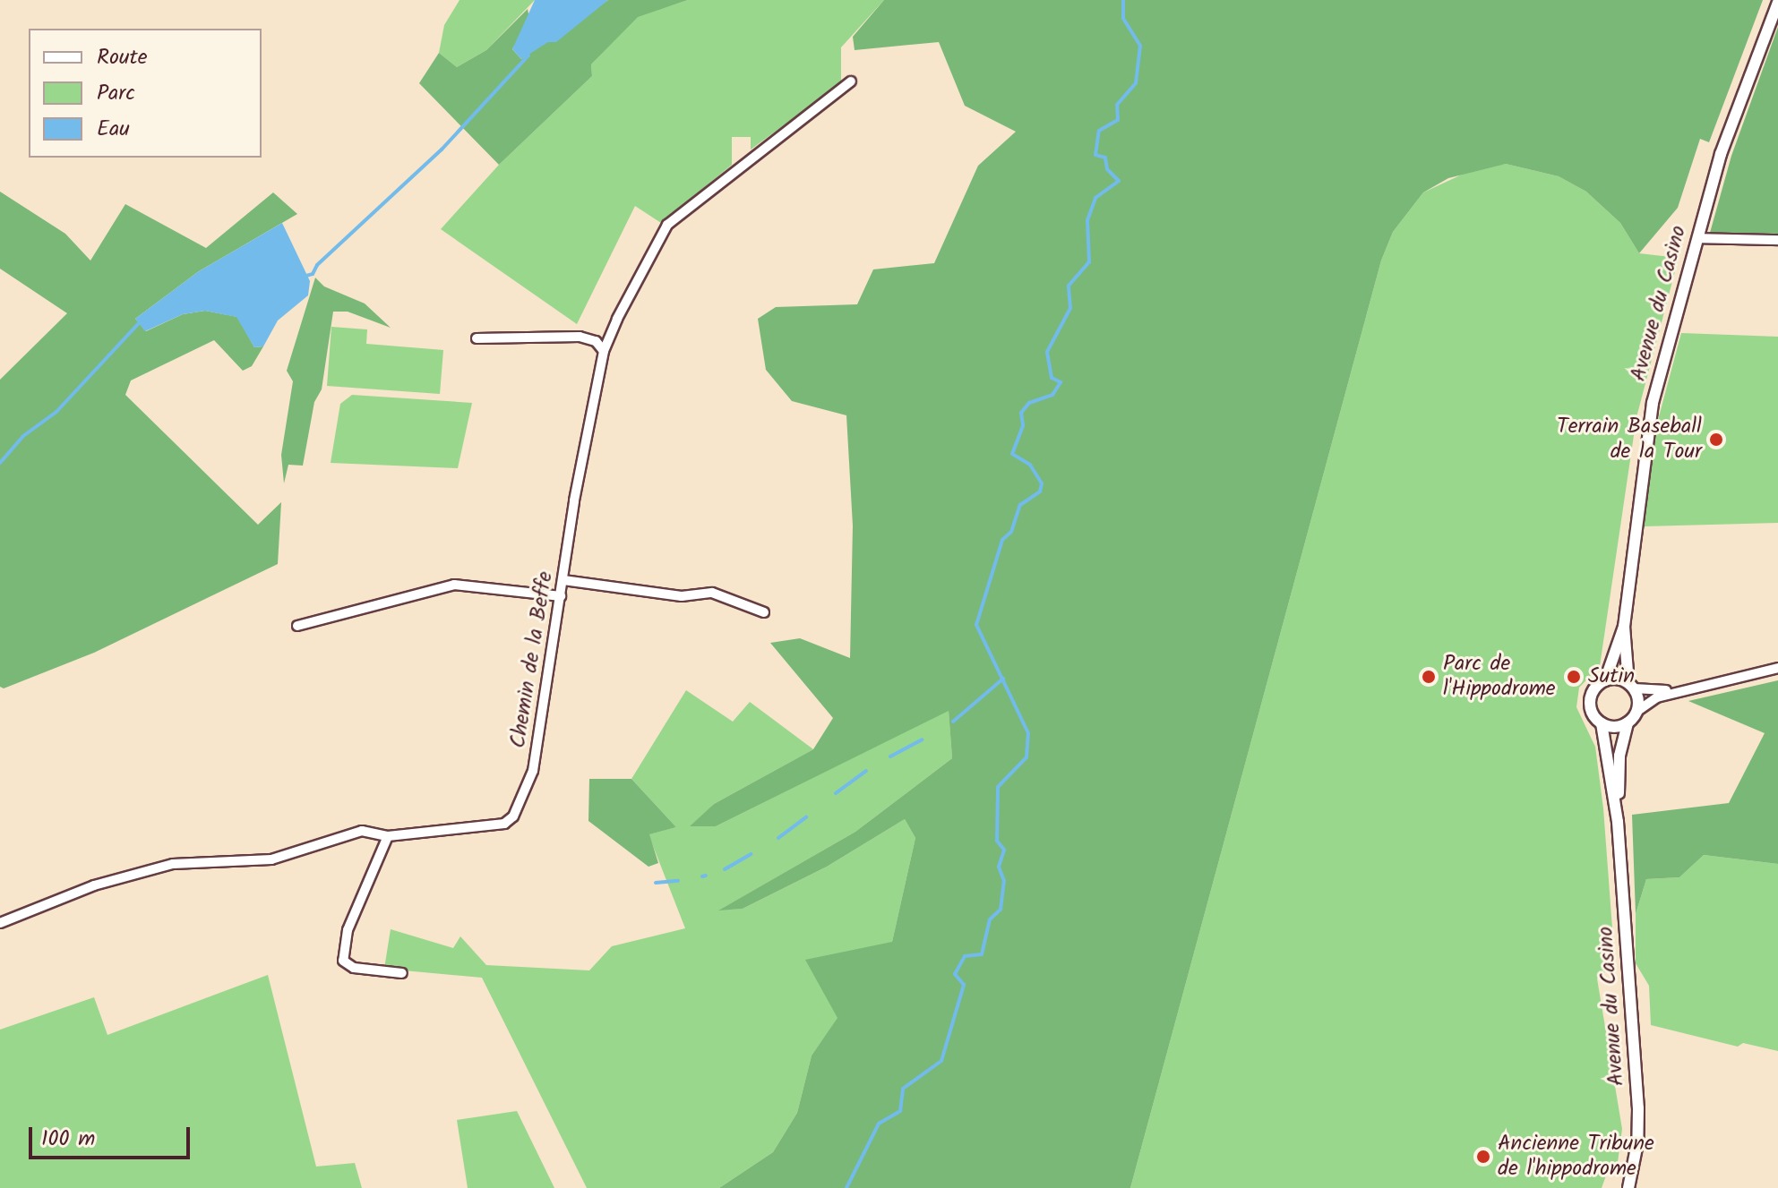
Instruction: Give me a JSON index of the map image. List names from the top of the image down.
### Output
{
  "streets": {
    "street": ["Avenue du Casino", "Chemin de la Beffe"]
  },
  "places": [
    "Terrain Baseball de la Tour",
    "Parc de l'Hippodrome",
    "Sutin",
    "Ancienne Tribune de l'hippodrome"
  ],
  "legend": ["Route", "Parc", "Eau"],
  "scale_bar": "100 m"
}
